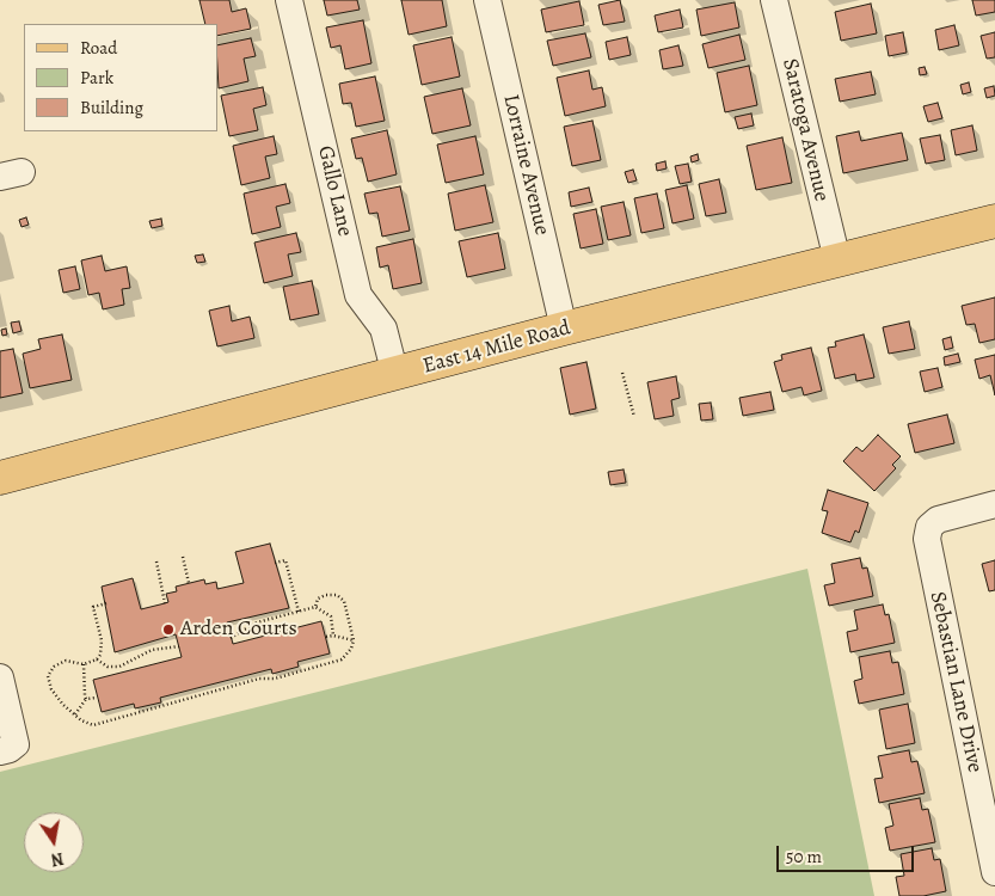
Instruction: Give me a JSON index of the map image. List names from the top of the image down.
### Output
{
  "streets": {
    "main road": ["East 14 Mile Road"],
    "street": [
      "Saratoga Avenue",
      "Lorraine Avenue",
      "Gallo Lane",
      "Sebastian Lane Drive"
    ]
  },
  "crossings": [
    ["Saratoga Avenue", "East 14 Mile Road"],
    ["Lorraine Avenue", "East 14 Mile Road"],
    ["Gallo Lane", "East 14 Mile Road"]
  ],
  "places": ["Arden Courts"],
  "legend": ["Road", "Park", "Building"],
  "scale_bar": "50 m",
  "north": "bottom"
}
